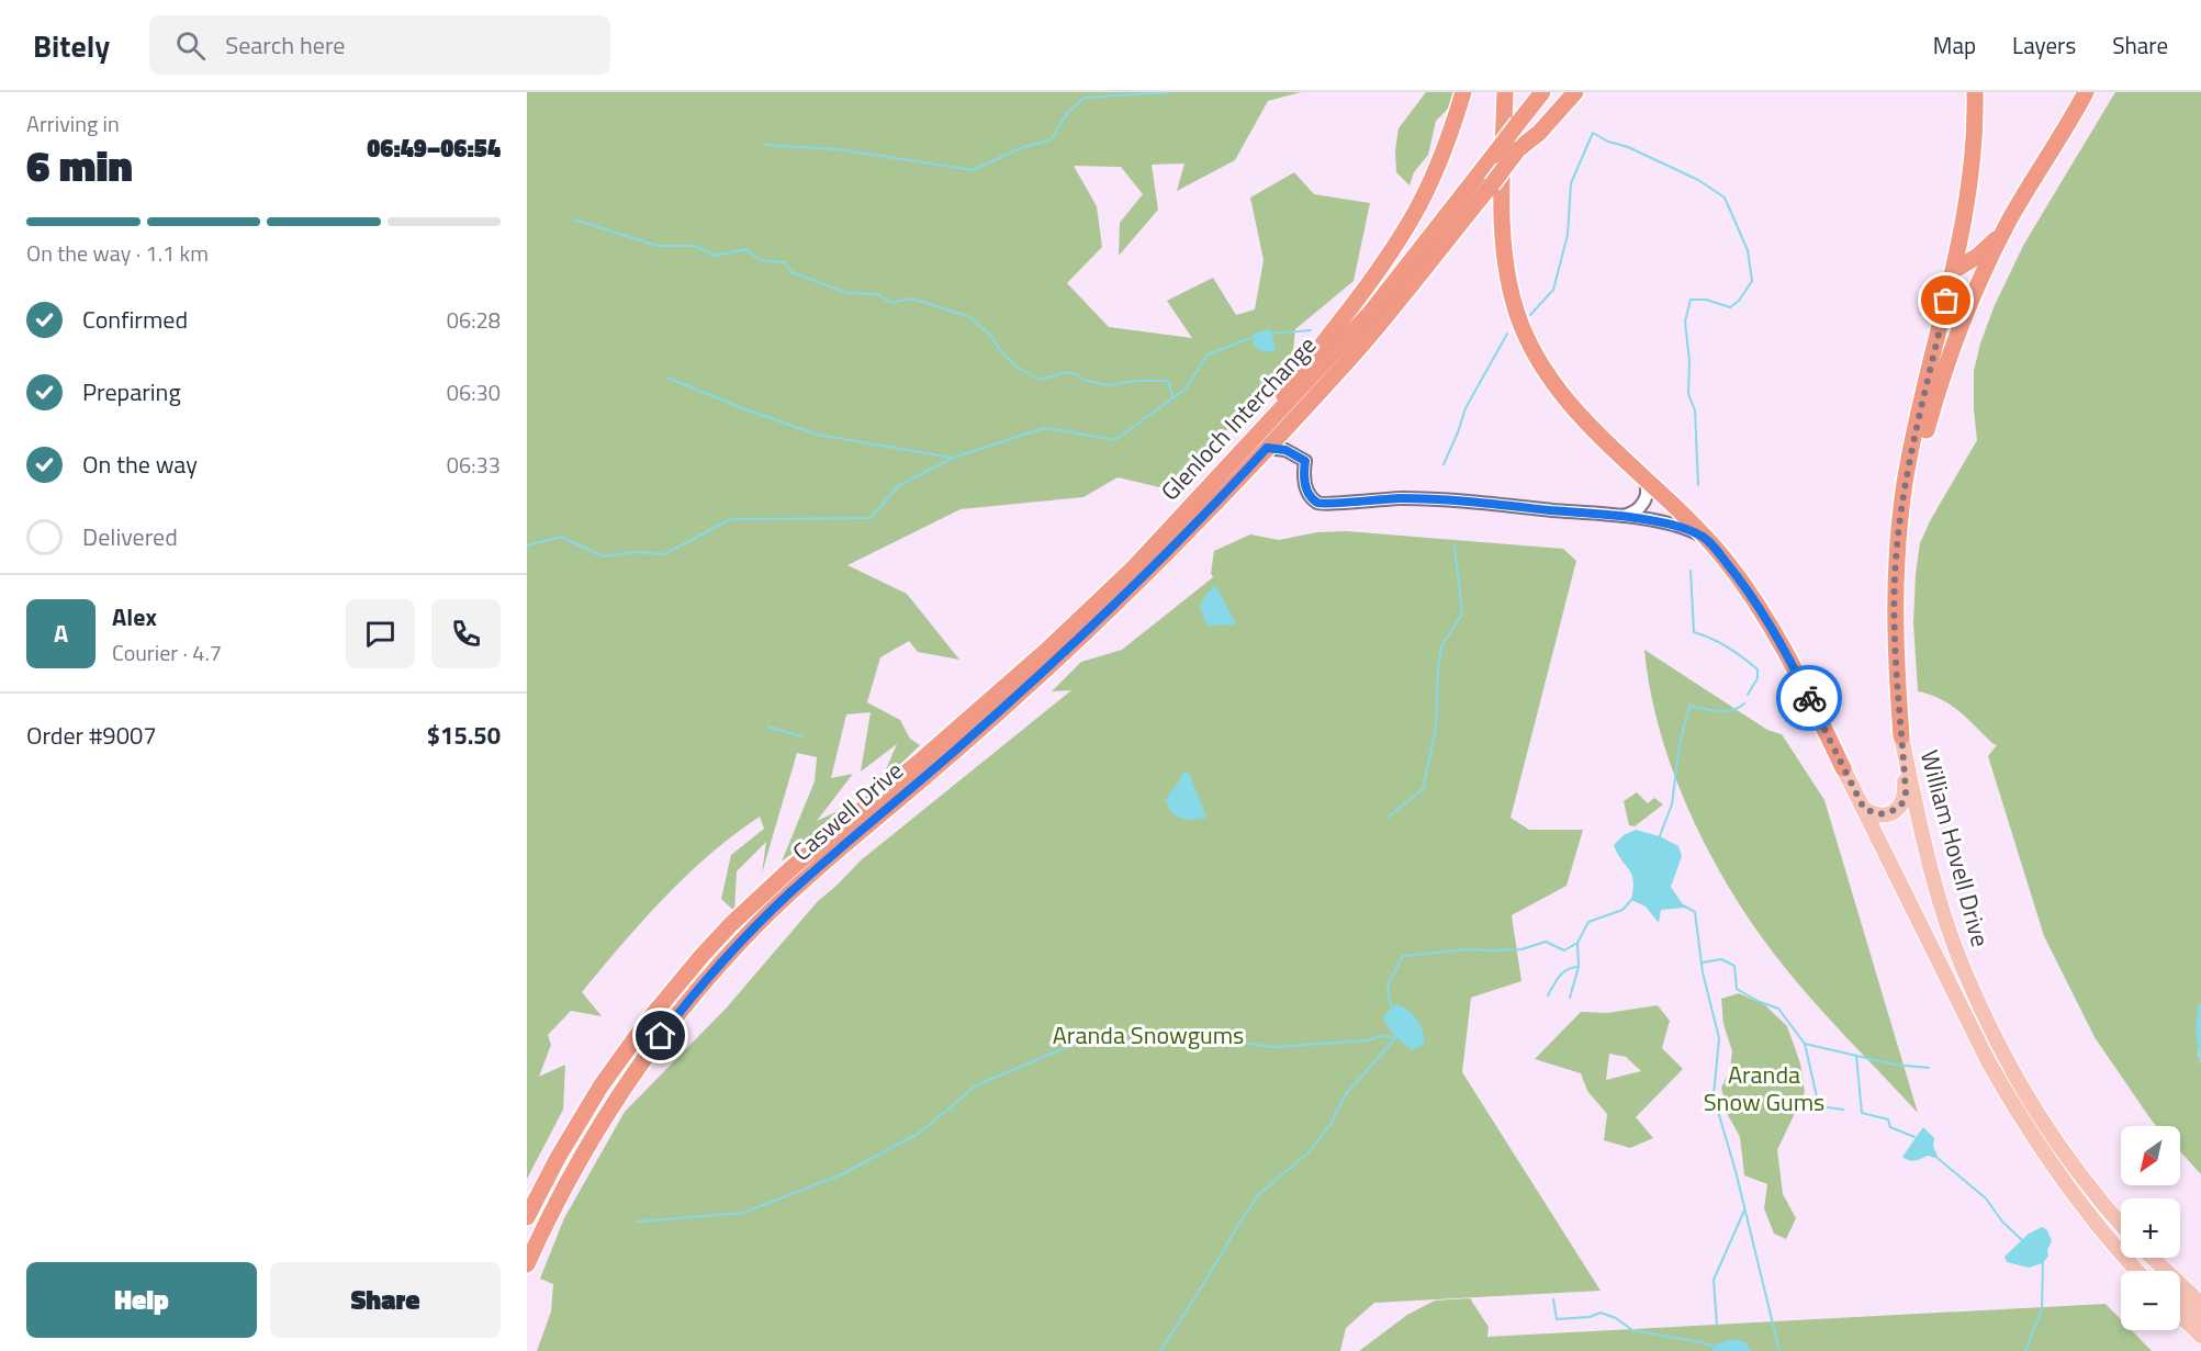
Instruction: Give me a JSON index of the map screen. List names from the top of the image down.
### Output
{
  "streets": {
    "highway": ["Glenloch Interchange", "Caswell Drive"],
    "main road": ["William Hovell Drive"]
  },
  "crossings": [
    ["Glenloch Interchange", "Caswell Drive"]
  ],
  "parks": ["Aranda Snowgums", "Aranda Snow Gums"],
  "north": "bottom left",
  "page": {
    "header": "Bitely",
    "search": "Search here",
    "nav": ["Map", "Layers", "Share"],
    "heading": ["6 min", "Arriving in", "06:49–06:54"],
    "panel": [
      "Alex",
      "Courier · 4.7",
      "Order #9007",
      "$15.50"
    ],
    "bar": "On the way · 1.1 km",
    "list": [
      ["Confirmed", "06:28"],
      ["Preparing", "06:30"],
      ["On the way", "06:33"],
      "Delivered"
    ],
    "round": "A",
    "map_buttons": ["+", "−"],
    "buttons": ["Help", "Share"]
  }
}
